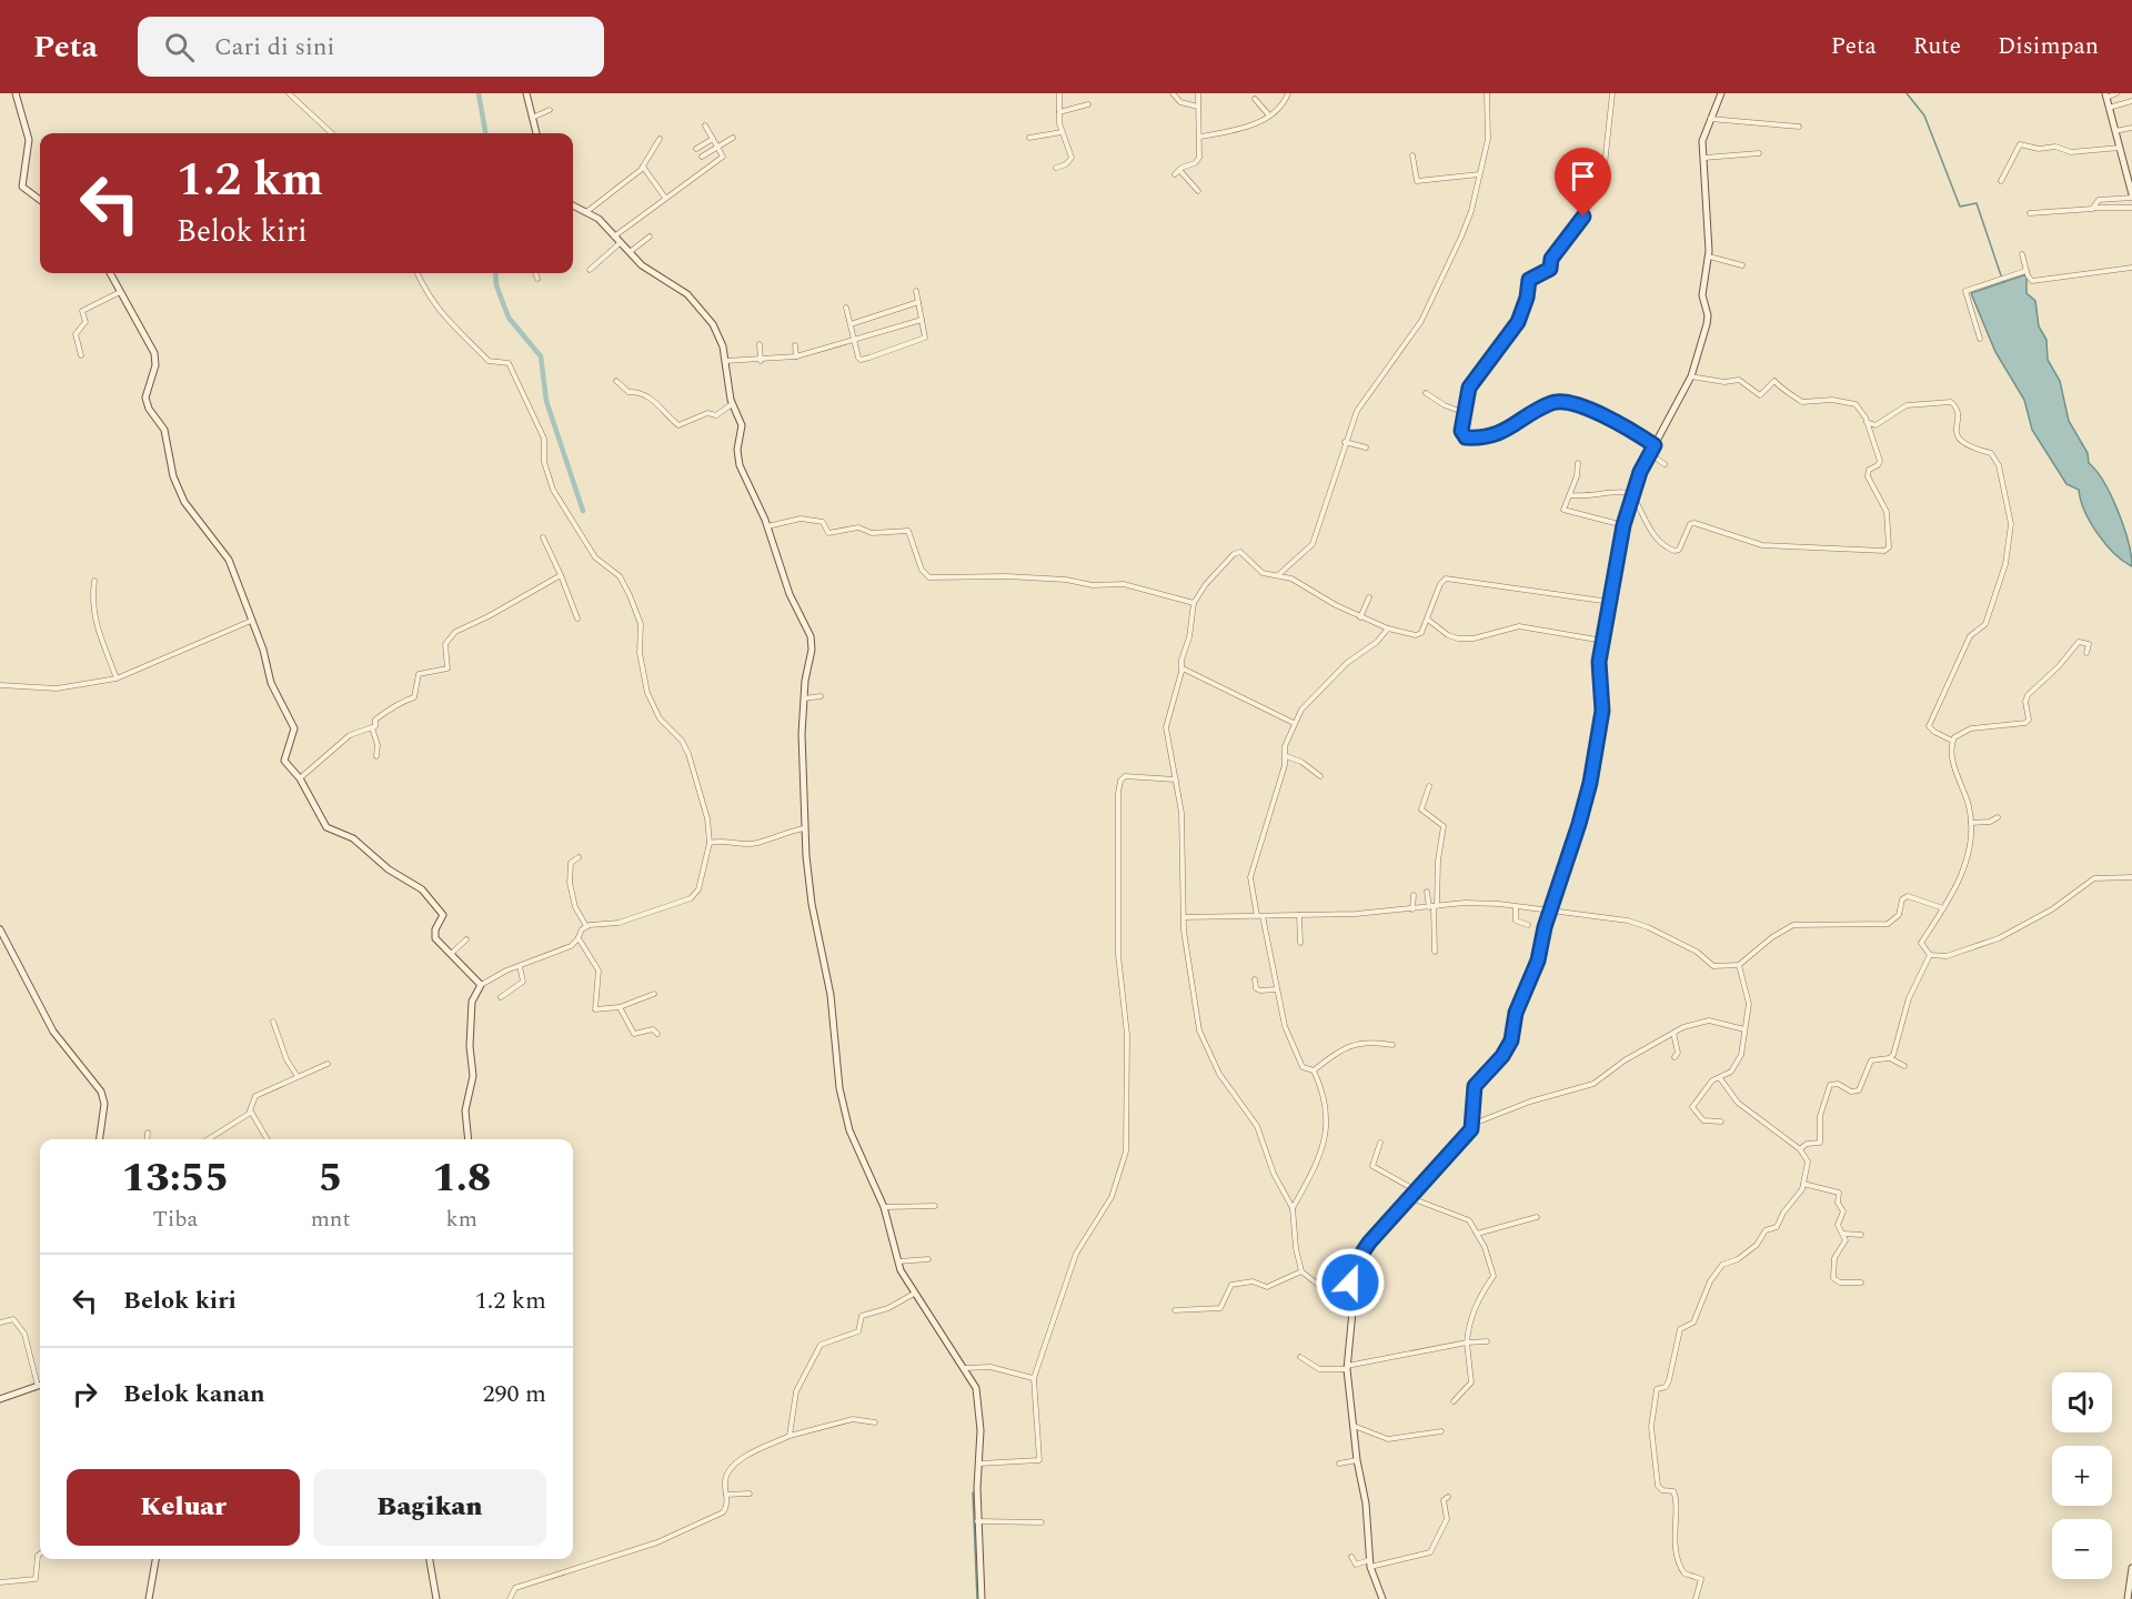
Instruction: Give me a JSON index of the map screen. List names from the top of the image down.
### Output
{
  "page": {
    "header": "Peta",
    "search": "Cari di sini",
    "nav": ["Peta", "Rute", "Disimpan"],
    "turn": ["1.2 km", "Belok kiri"],
    "eta": [
      "13:55",
      "Tiba",
      "5",
      "mnt",
      "1.8",
      "km"
    ],
    "list": [
      {
        "name": "Belok kiri",
        "value": "1.2 km"
      },
      {
        "name": "Belok kanan",
        "value": "290 m"
      }
    ],
    "map_buttons": ["+", "−"],
    "buttons": ["Keluar", "Bagikan"]
  }
}
